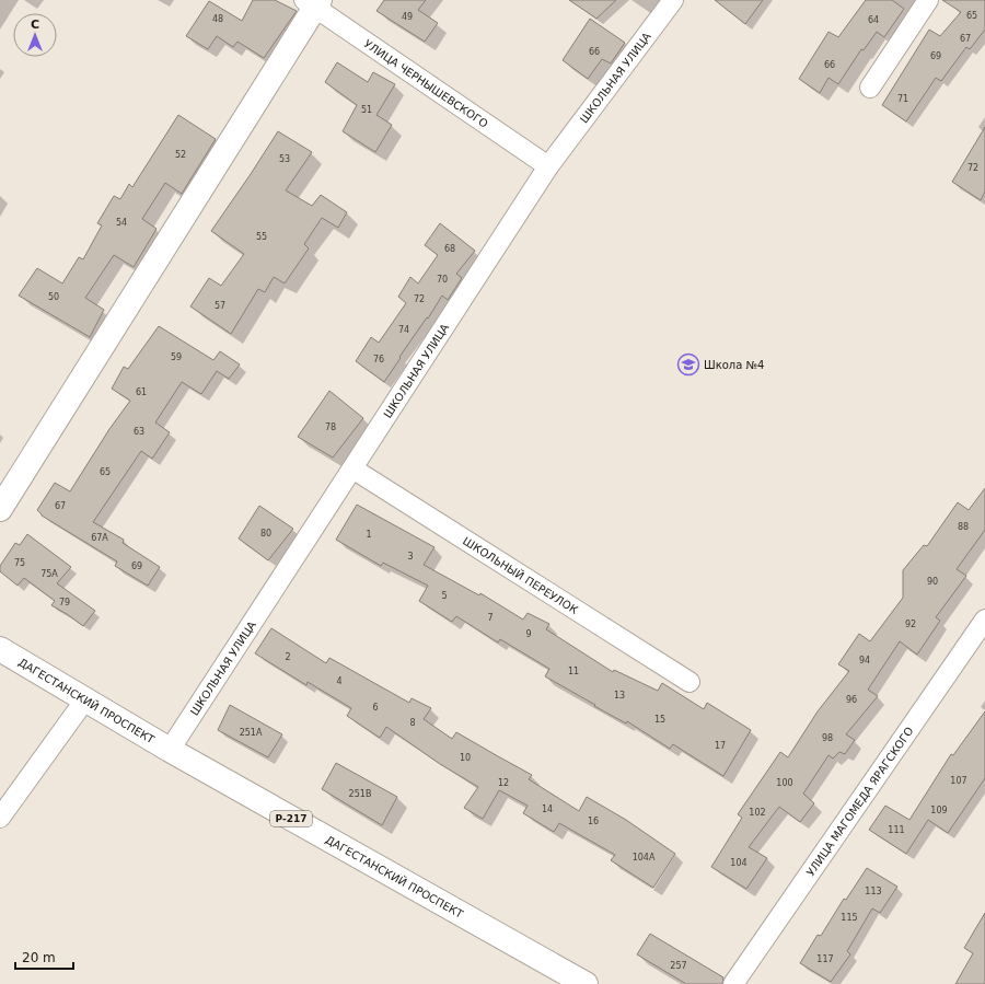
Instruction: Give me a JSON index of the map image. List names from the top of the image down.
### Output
{
  "streets": {
    "main road": ["ДАГЕСТАНСКИЙ ПРОСПЕКТ", "Р-217"],
    "street": [
      "ШКОЛЬНАЯ УЛИЦА",
      "УЛИЦА ЧЕРНЫШЕВСКОГО",
      "ШКОЛЬНЫЙ ПЕРЕУЛОК",
      "УЛИЦА МАГОМЕДА ЯРАГСКОГО"
    ]
  },
  "crossings": [
    ["ШКОЛЬНАЯ УЛИЦА", "УЛИЦА ЧЕРНЫШЕВСКОГО"],
    ["ШКОЛЬНАЯ УЛИЦА", "ШКОЛЬНЫЙ ПЕРЕУЛОК"],
    ["ШКОЛЬНАЯ УЛИЦА", "ДАГЕСТАНСКИЙ ПРОСПЕКТ"]
  ],
  "places": {
    "school or university": ["Школа №4"]
  },
  "house_numbers": [
    "65",
    "49",
    "48",
    "64",
    "67",
    "66",
    "69",
    "66",
    "71",
    "51",
    "52",
    "53",
    "72",
    "54",
    "55",
    "68",
    "70",
    "50",
    "72",
    "57",
    "74",
    "59",
    "76",
    "61",
    "78",
    "63",
    "65",
    "67",
    "88",
    "80",
    "1",
    "67А",
    "3",
    "75",
    "69",
    "75А",
    "90",
    "5",
    "79",
    "7",
    "92",
    "9",
    "2",
    "94",
    "11",
    "4",
    "13",
    "96",
    "6",
    "15",
    "8",
    "251А",
    "98",
    "17",
    "10",
    "107",
    "12",
    "100",
    "251В",
    "14",
    "109",
    "102",
    "16",
    "111",
    "104А",
    "104",
    "113",
    "115",
    "117",
    "257"
  ],
  "scale_bar": "20 m",
  "north": "top"
}
